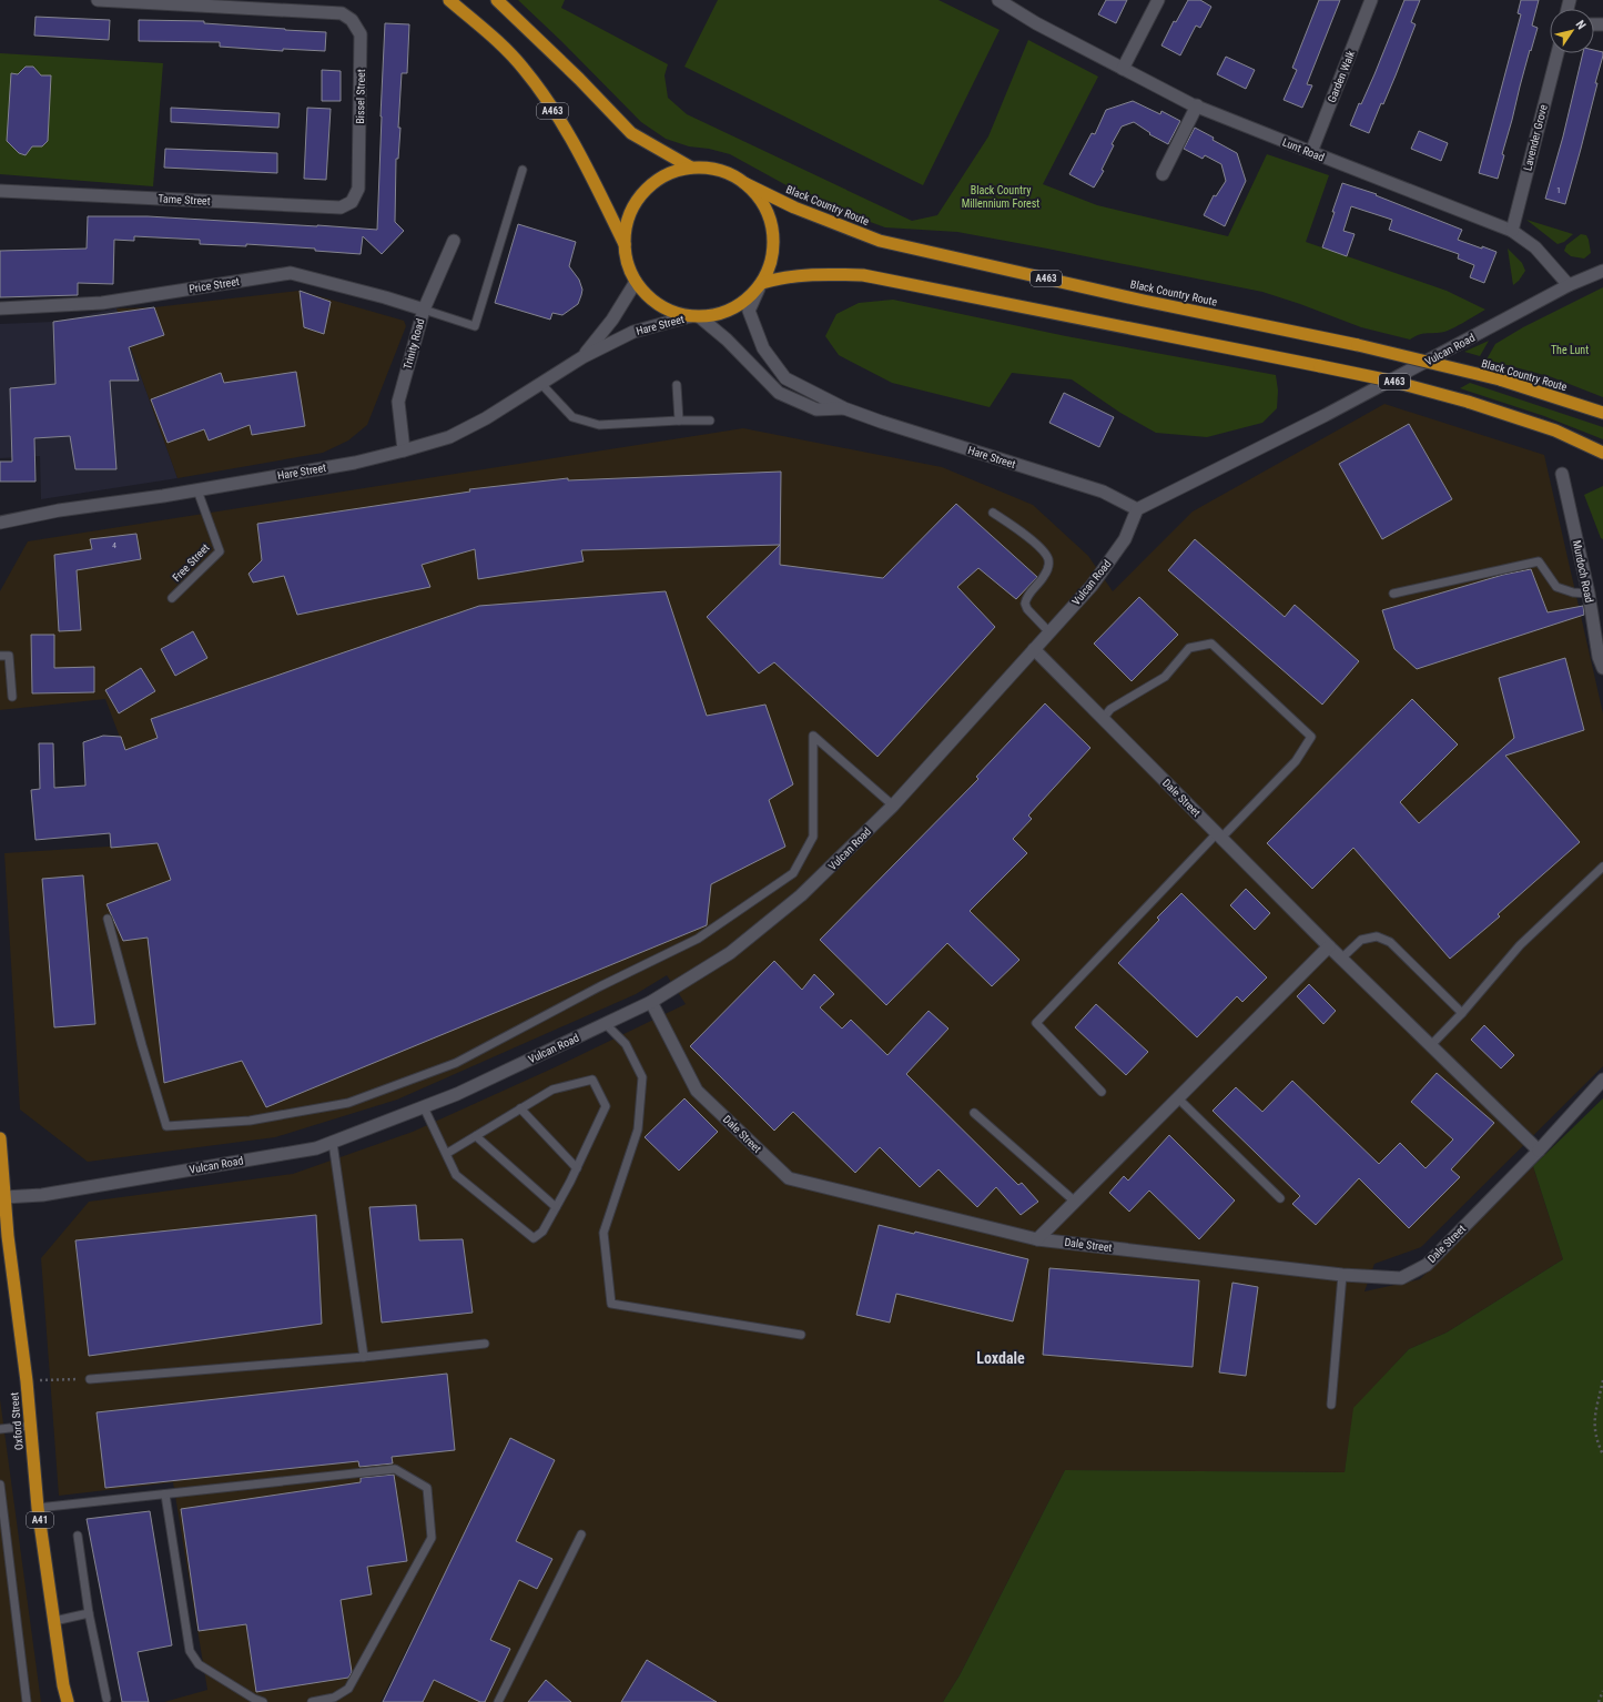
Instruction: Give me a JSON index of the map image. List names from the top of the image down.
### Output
{
  "streets": {
    "highway": [
      "A463",
      "Black Country Route",
      "Oxford Street",
      "A41"
    ],
    "street": [
      "Garden Walk",
      "Bissel Street",
      "Lavender Grove",
      "Lunt Road",
      "Tame Street",
      "Price Street",
      "Hare Street",
      "Trinity Road",
      "Vulcan Road",
      "Murdoch Road",
      "Dale Street"
    ],
    "lane": ["Free Street"]
  },
  "crossings": [
    ["Garden Walk", "Lunt Road"],
    ["Bissel Street", "Tame Street"],
    ["A463", "Black Country Route"],
    ["A463", "Hare Street"],
    ["Lavender Grove", "Lunt Road"],
    ["Lunt Road", "Vulcan Road"],
    ["Black Country Route", "Hare Street"],
    ["Price Street", "Trinity Road"],
    ["Hare Street", "Trinity Road"],
    ["Hare Street", "Vulcan Road"],
    ["Hare Street", "Free Street"],
    ["Vulcan Road", "Dale Street"],
    ["Vulcan Road", "Oxford Street"]
  ],
  "districts": ["Loxdale"],
  "parks": ["Black Country Millennium Forest", "The Lunt"],
  "house_numbers": ["1", "4"],
  "north": "top right"
}
